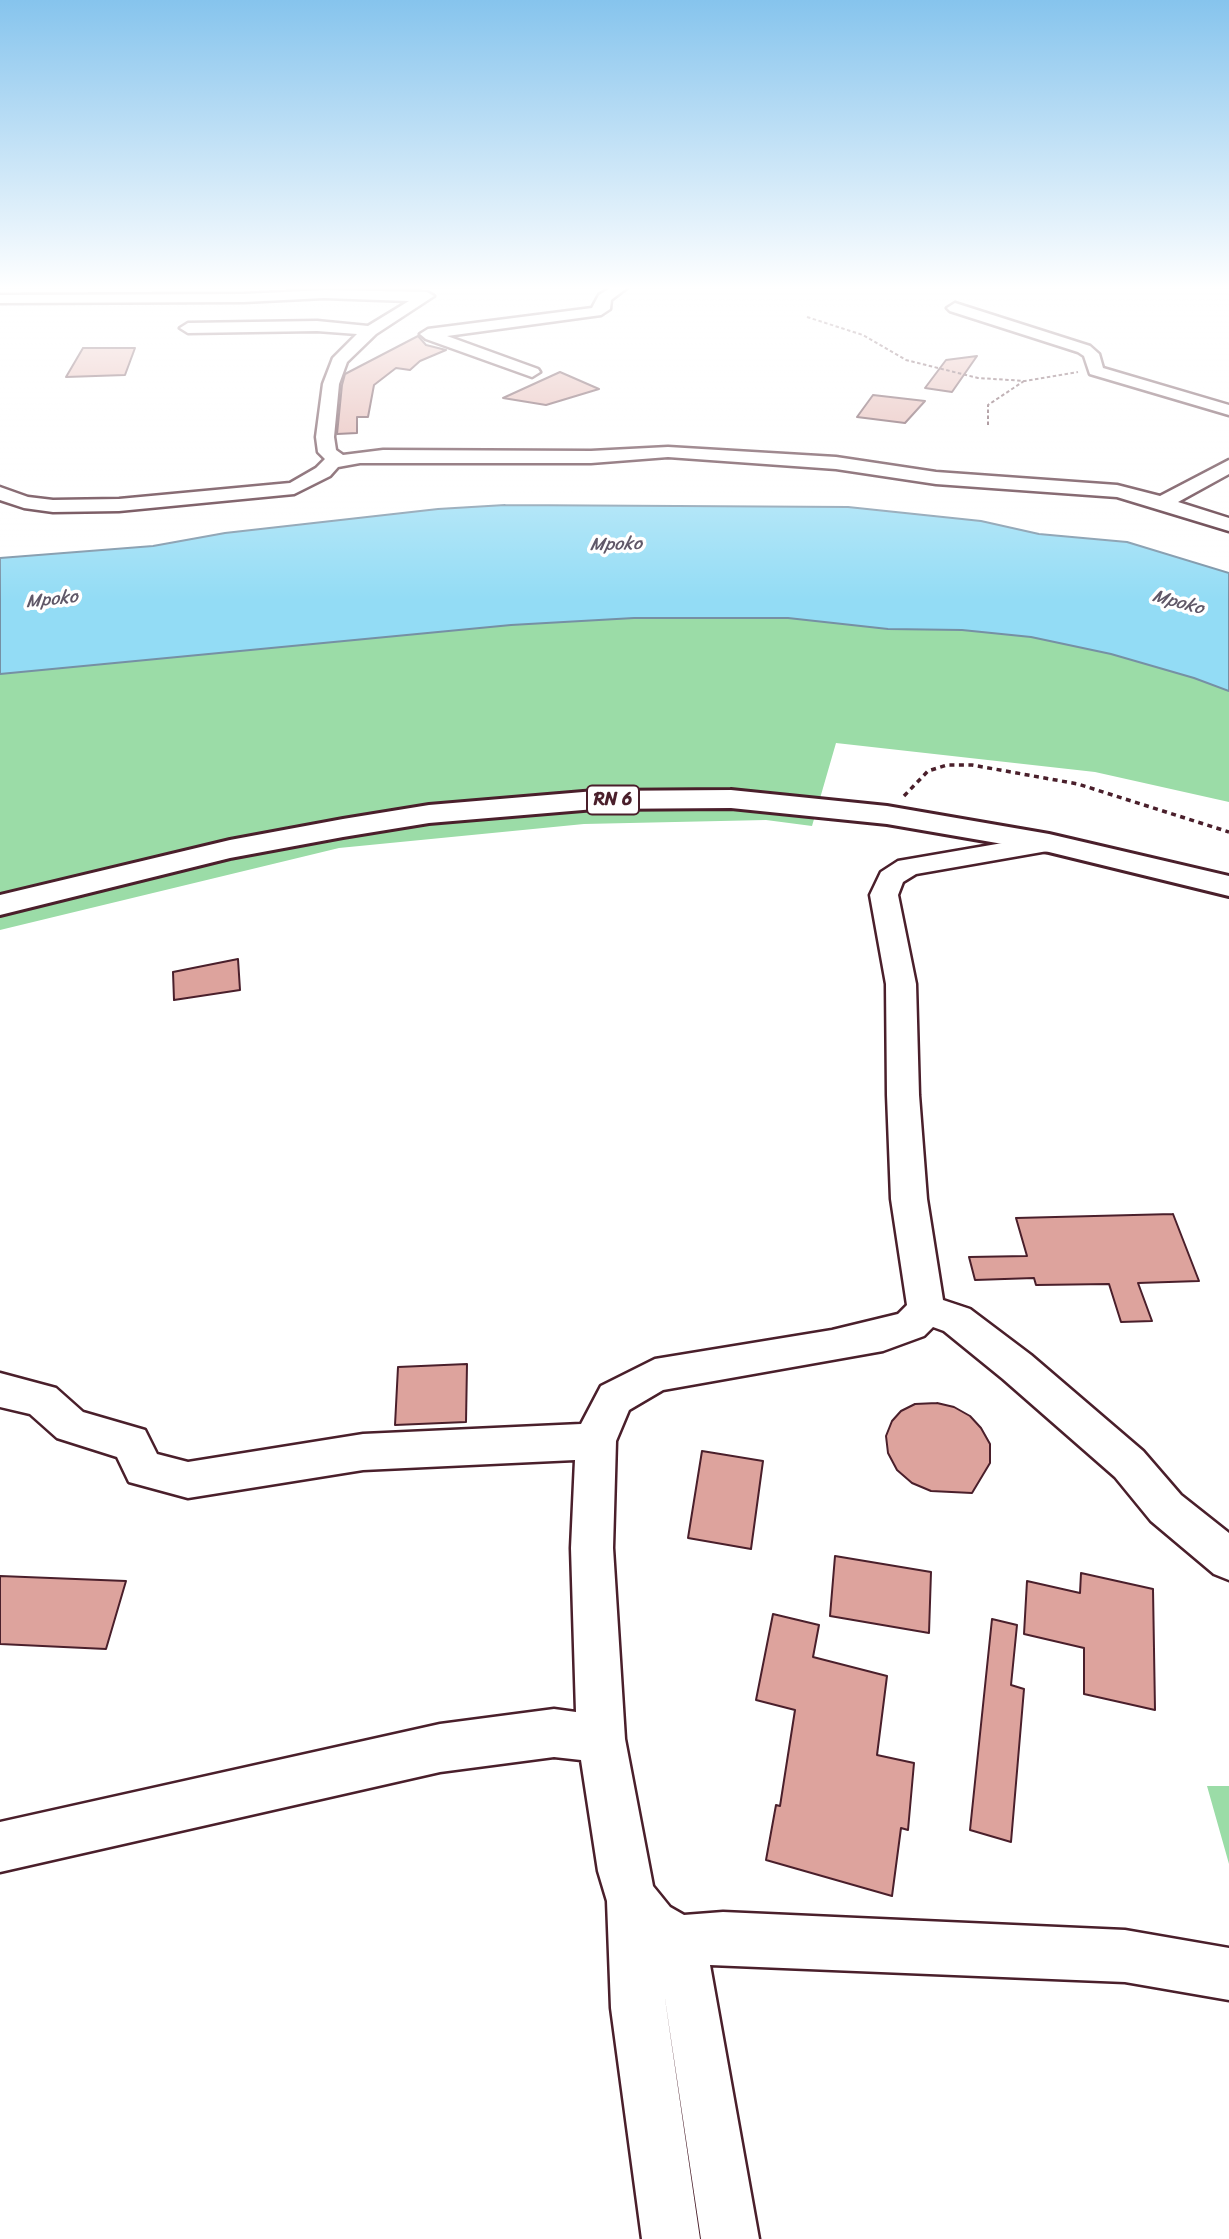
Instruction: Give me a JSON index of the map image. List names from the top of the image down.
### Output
{
  "streets": {
    "main road": ["RN 6"]
  },
  "water": ["Mpoko"]
}
